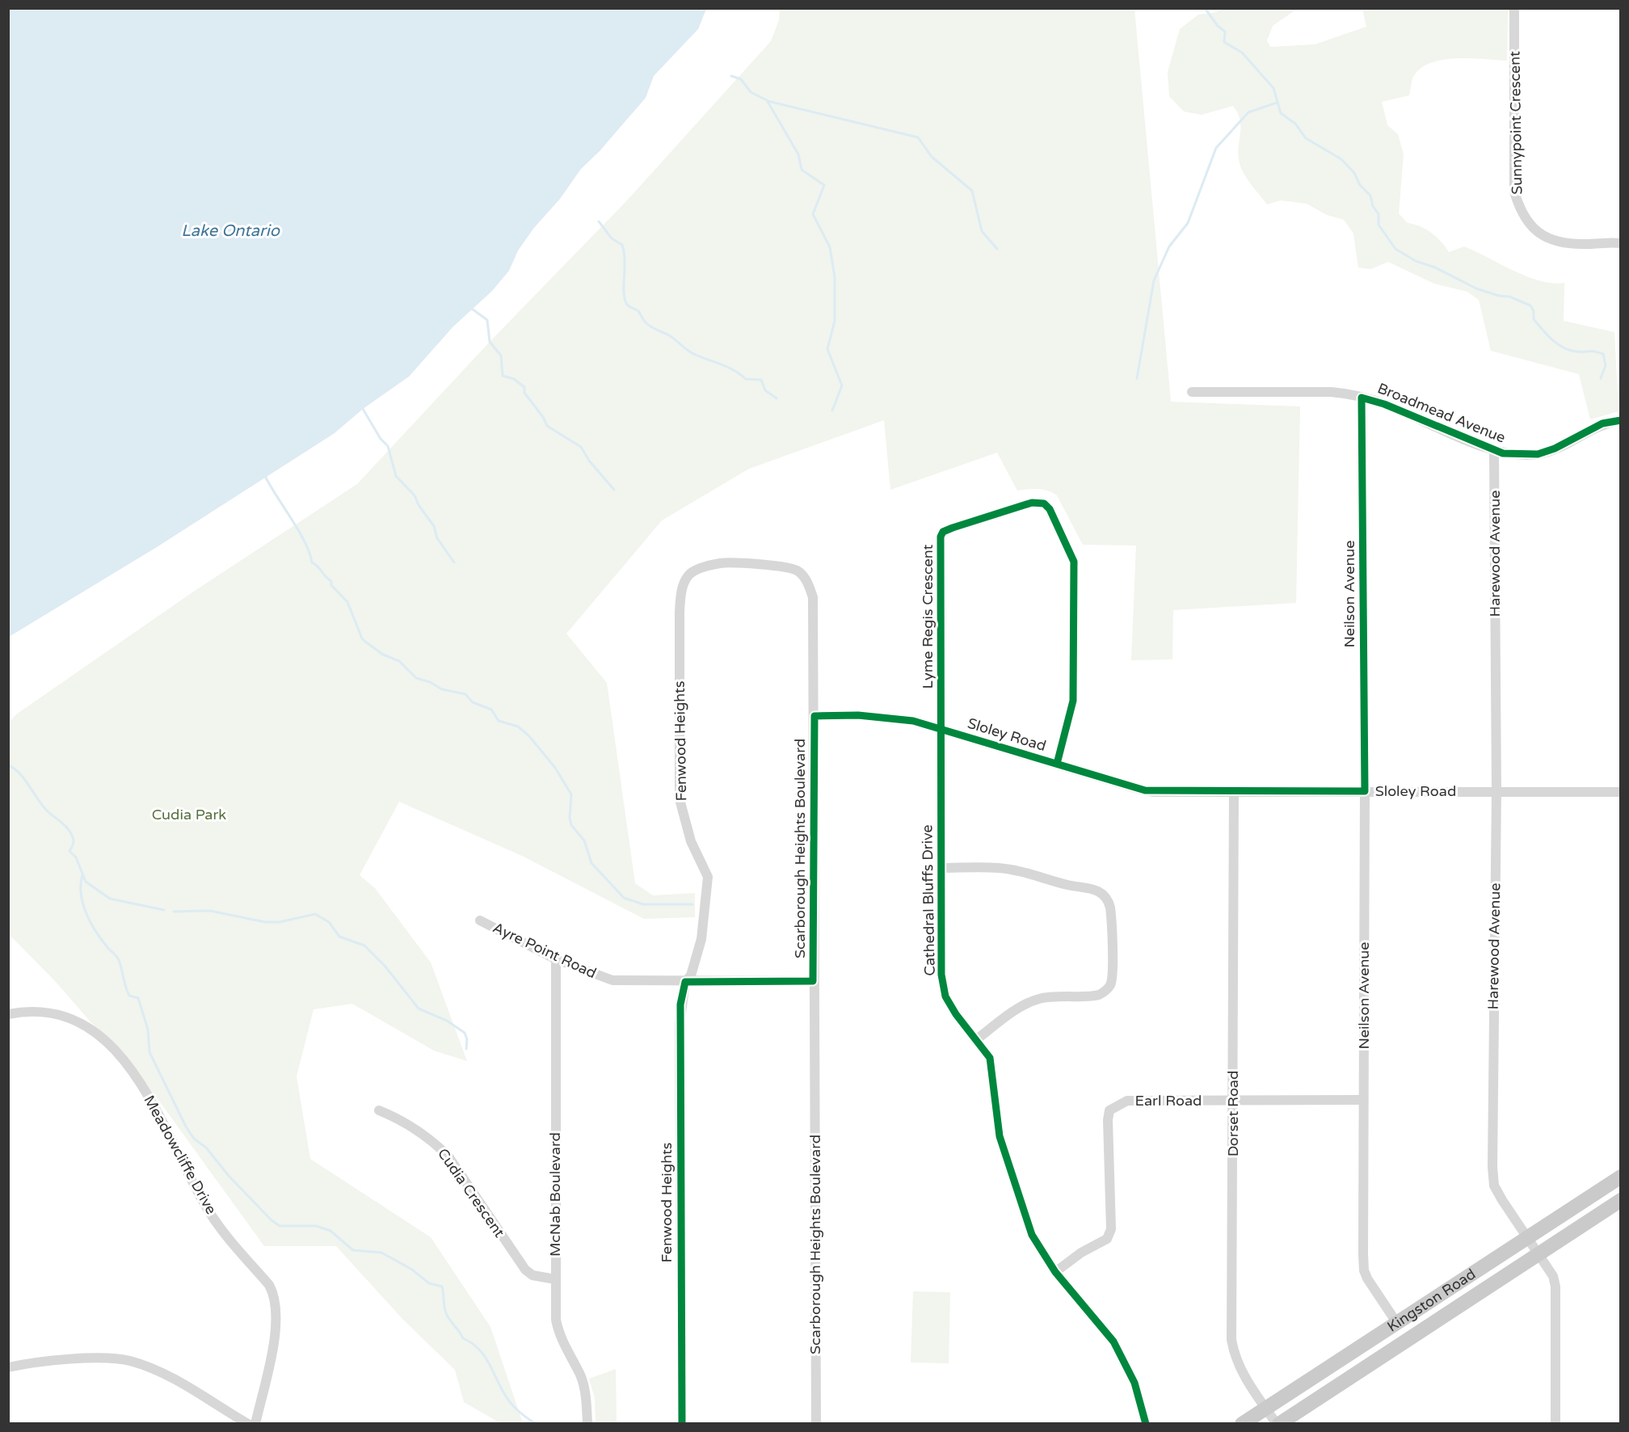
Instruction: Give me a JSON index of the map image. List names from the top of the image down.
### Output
{
  "streets": {
    "main road": ["Kingston Road"],
    "street": [
      "Sunnypoint Crescent",
      "Broadmead Avenue",
      "Harewood Avenue",
      "Neilson Avenue",
      "Lyme Regis Crescent",
      "Sloley Road",
      "Fenwood Heights",
      "Scarborough Heights Boulevard",
      "Cathedral Bluffs Drive",
      "Ayre Point Road",
      "Earl Road",
      "Dorset Road",
      "Meadowcliffe Drive",
      "Cudia Crescent",
      "McNab Boulevard"
    ]
  },
  "crossings": [
    ["Broadmead Avenue", "Harewood Avenue"],
    ["Broadmead Avenue", "Neilson Avenue"],
    ["Harewood Avenue", "Sloley Road"],
    ["Harewood Avenue", "Kingston Road"],
    ["Neilson Avenue", "Sloley Road"],
    ["Neilson Avenue", "Earl Road"],
    ["Neilson Avenue", "Kingston Road"],
    ["Lyme Regis Crescent", "Sloley Road"],
    ["Lyme Regis Crescent", "Cathedral Bluffs Drive"],
    ["Sloley Road", "Scarborough Heights Boulevard"],
    ["Sloley Road", "Cathedral Bluffs Drive"],
    ["Sloley Road", "Dorset Road"],
    ["Fenwood Heights", "Scarborough Heights Boulevard"],
    ["Fenwood Heights", "Ayre Point Road"],
    ["Scarborough Heights Boulevard", "Ayre Point Road"],
    ["Cathedral Bluffs Drive", "Earl Road"],
    ["Ayre Point Road", "McNab Boulevard"],
    ["Earl Road", "Dorset Road"],
    ["Dorset Road", "Kingston Road"],
    ["Cudia Crescent", "McNab Boulevard"]
  ],
  "water": ["Lake Ontario"],
  "parks": ["Cudia Park"]
}
